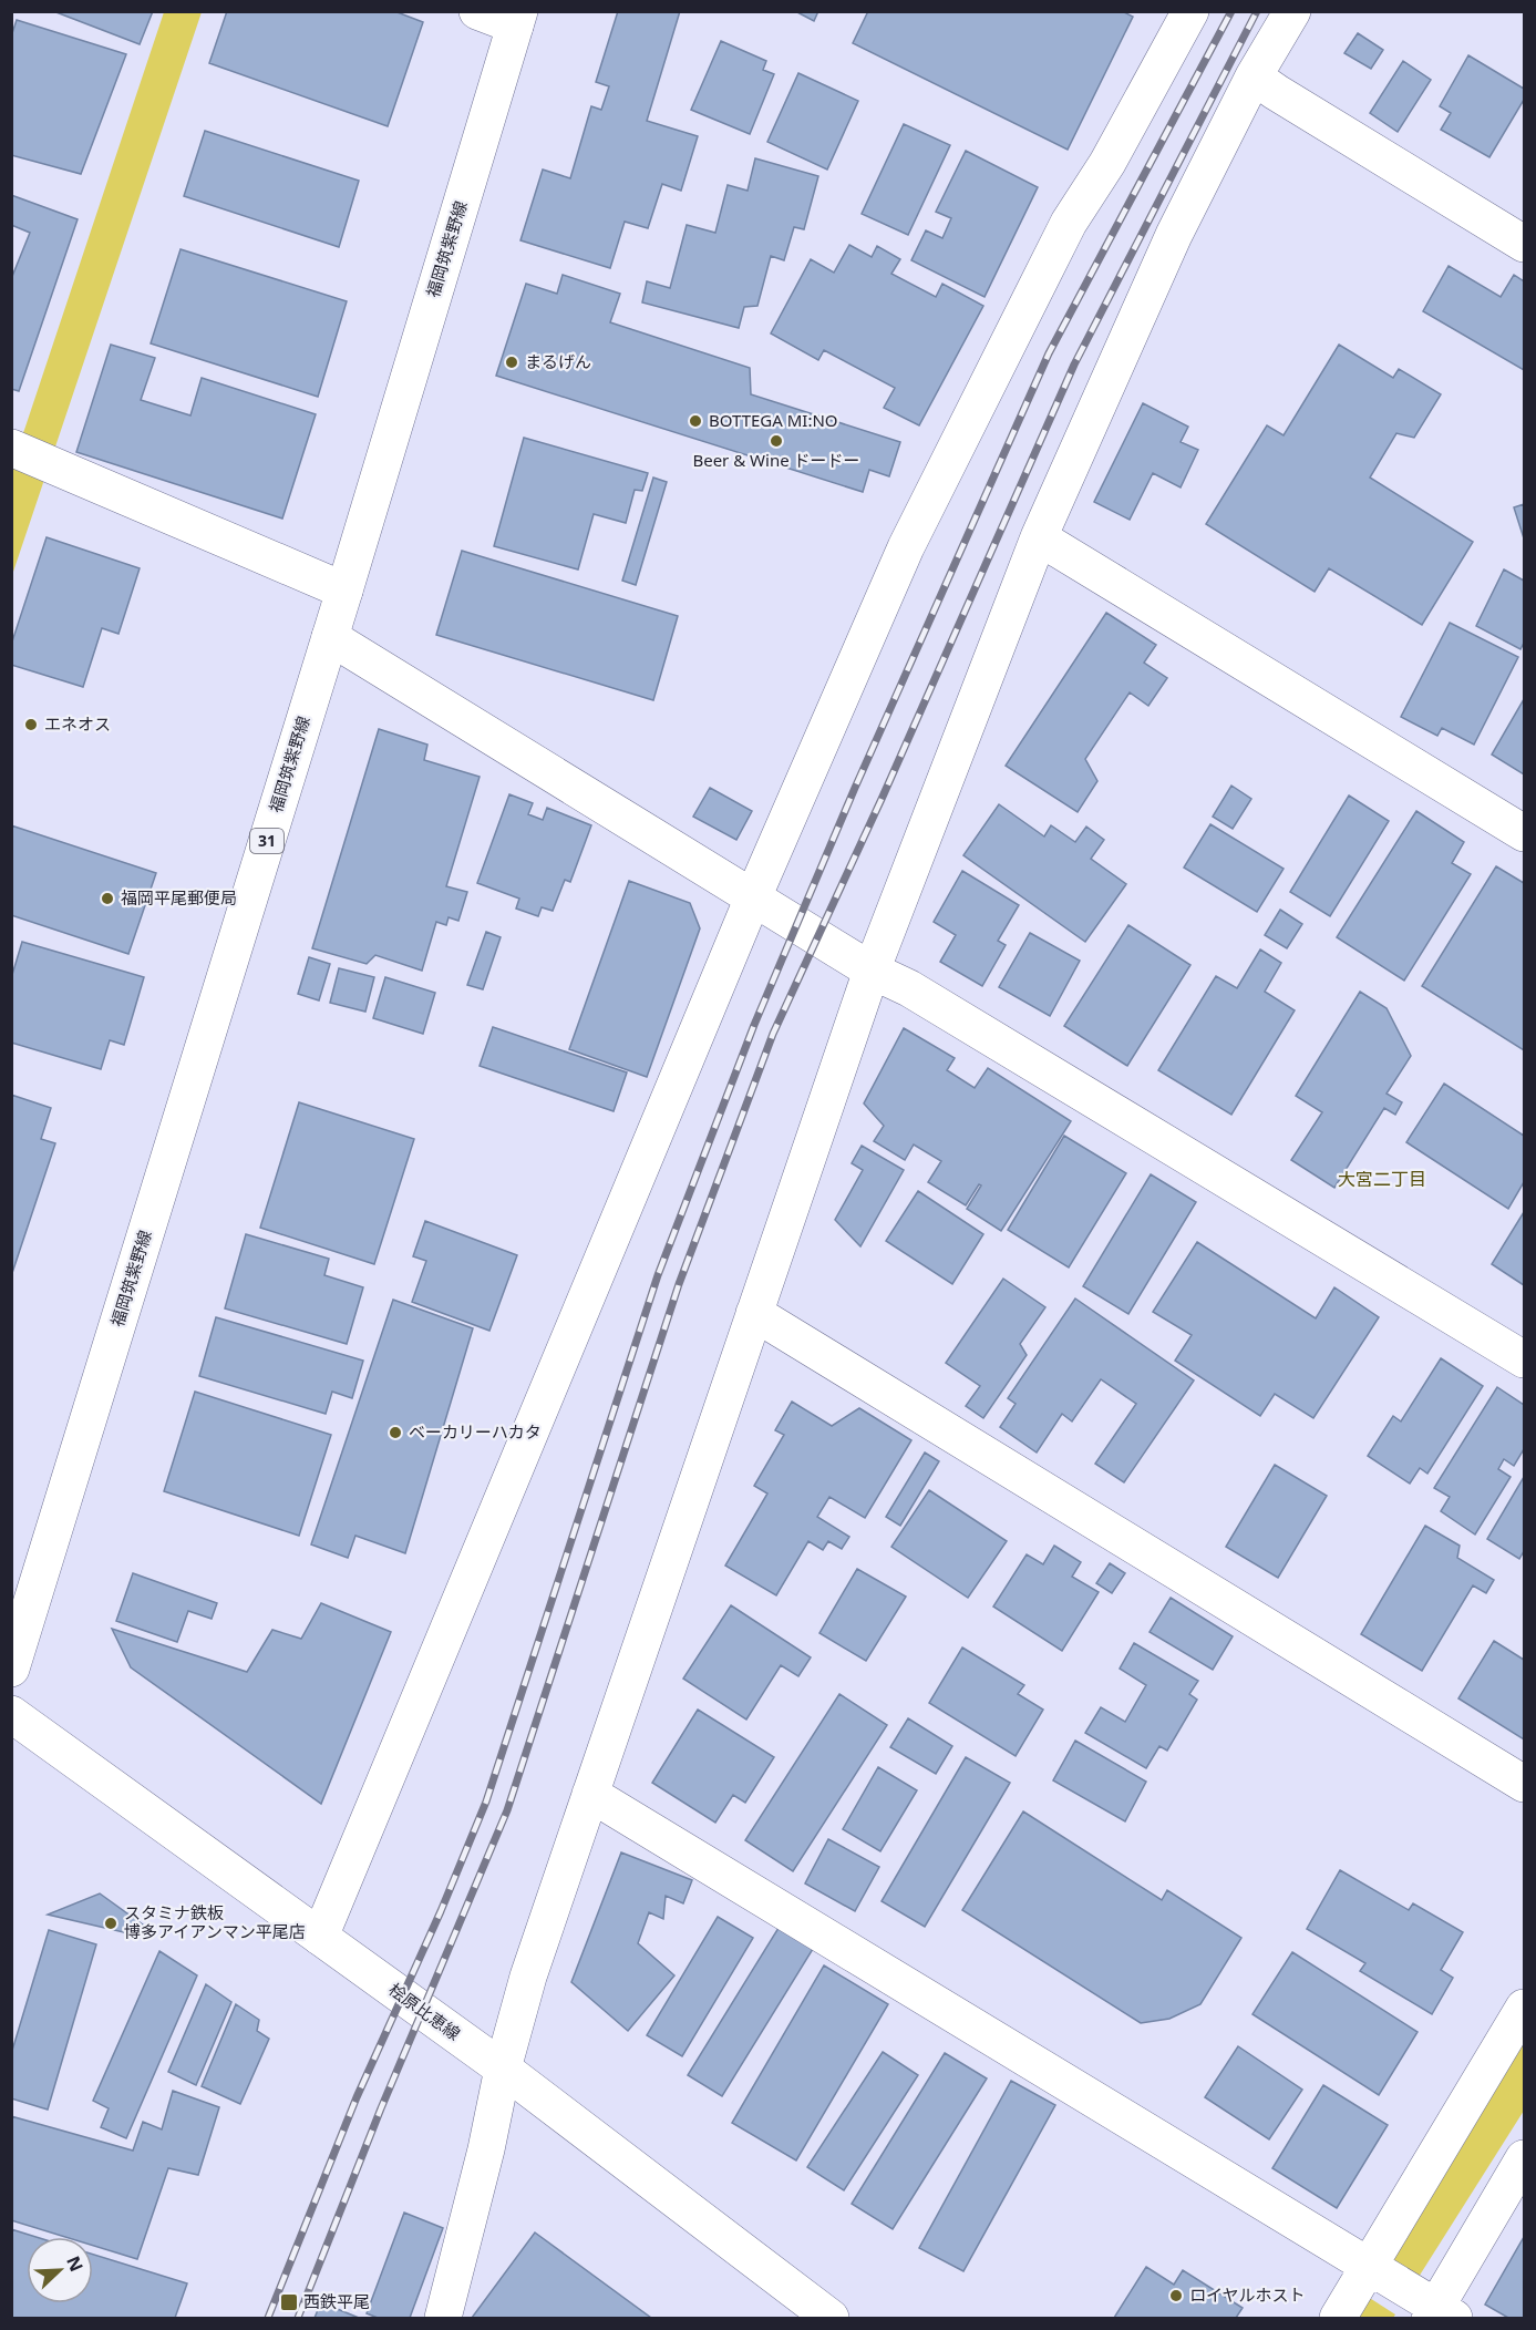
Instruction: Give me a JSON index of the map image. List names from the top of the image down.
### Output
{
  "streets": {
    "street": ["福岡筑紫野線", "31", "桧原比恵線"]
  },
  "districts": ["大宮二丁目"],
  "places": {
    "other": [
      "まるげん",
      "BOTTEGA MI:NO",
      "Beer & Wine ドードー",
      "エネオス",
      "福岡平尾郵便局",
      "ベーカリーハカタ",
      "スタミナ鉄板 博多アイアンマン平尾店",
      "ロイヤルホスト"
    ],
    "transit": ["西鉄平尾"]
  },
  "north": "top right"
}
